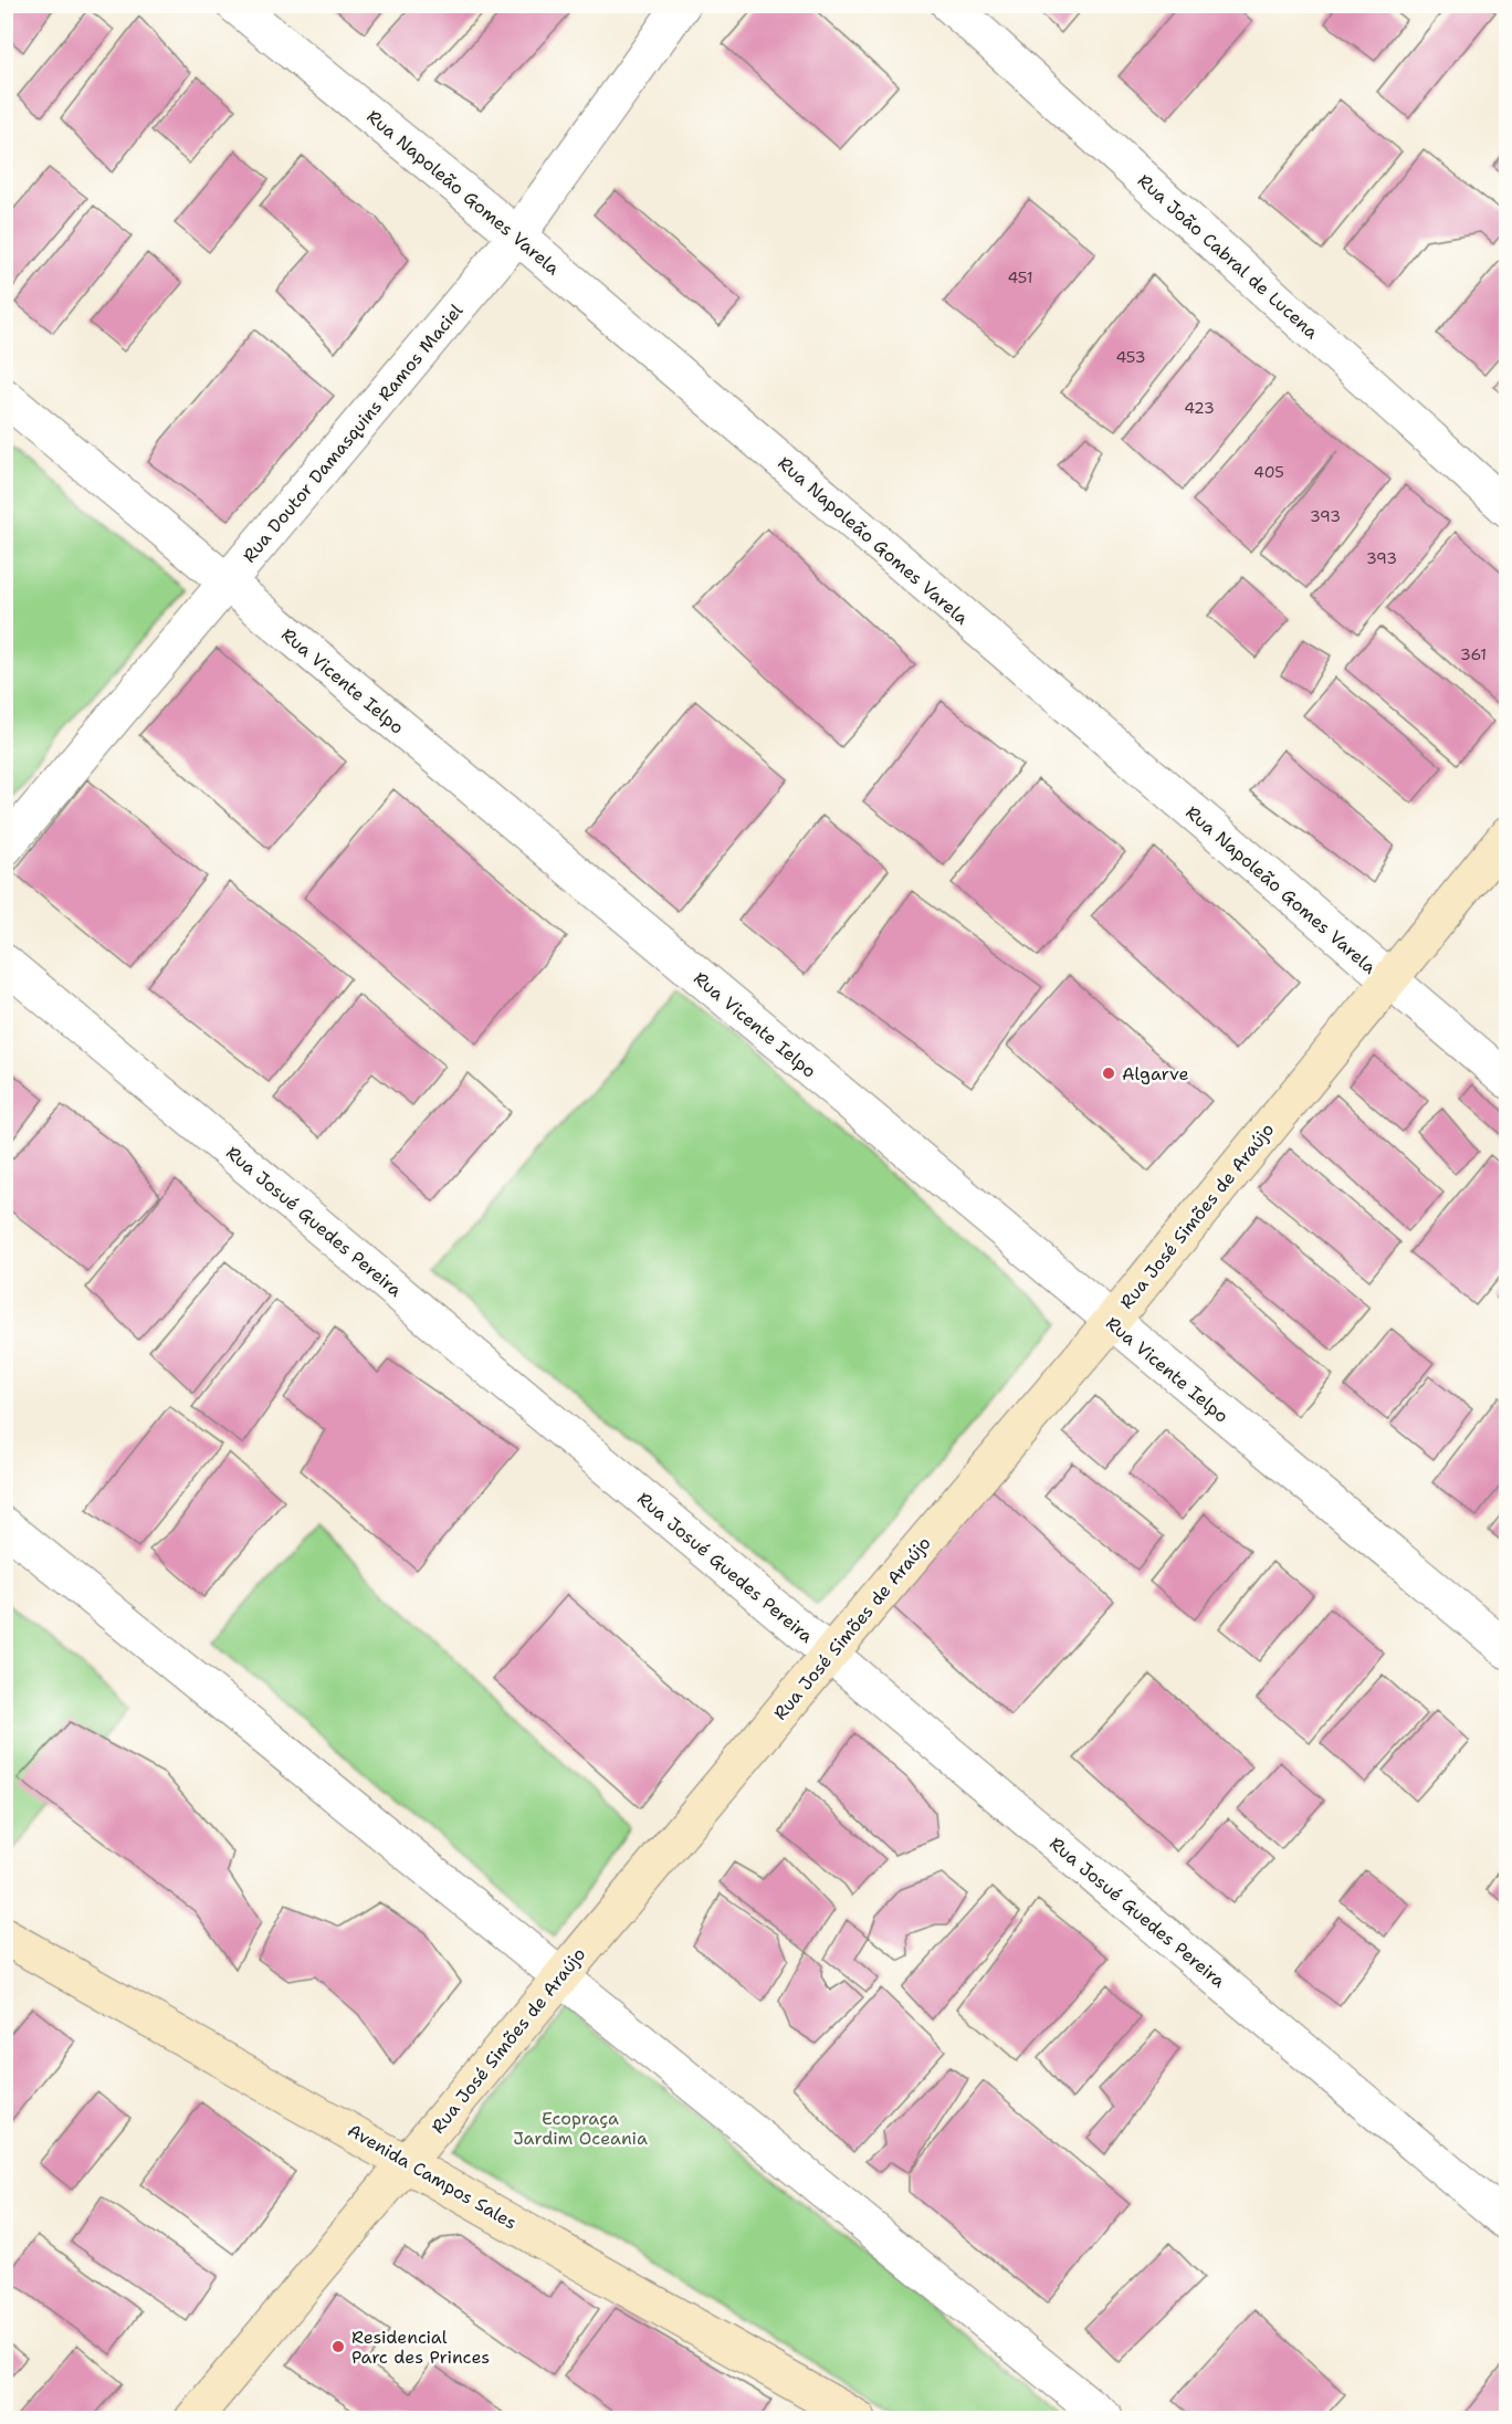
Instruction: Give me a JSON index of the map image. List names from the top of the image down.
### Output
{
  "streets": {
    "street": [
      "Rua Napoleão Gomes Varela",
      "Rua João Cabral de Lucena",
      "Rua Doutor Damasquins Ramos Maciel",
      "Rua Vicente Ielpo",
      "Rua José Simões de Araújo",
      "Rua Josué Guedes Pereira",
      "Avenida Campos Sales"
    ]
  },
  "crossings": [
    ["Rua Napoleão Gomes Varela", "Rua Doutor Damasquins Ramos Maciel"],
    ["Rua Napoleão Gomes Varela", "Rua José Simões de Araújo"],
    ["Rua Doutor Damasquins Ramos Maciel", "Rua Vicente Ielpo"],
    ["Rua Vicente Ielpo", "Rua José Simões de Araújo"],
    ["Rua José Simões de Araújo", "Rua Josué Guedes Pereira"],
    ["Rua José Simões de Araújo", "Avenida Campos Sales"]
  ],
  "parks": ["Ecopraça Jardim Oceania"],
  "places": ["Algarve", "Residencial Parc des Princes"],
  "house_numbers": [
    "451",
    "453",
    "423",
    "405",
    "393",
    "393",
    "361"
  ]
}
